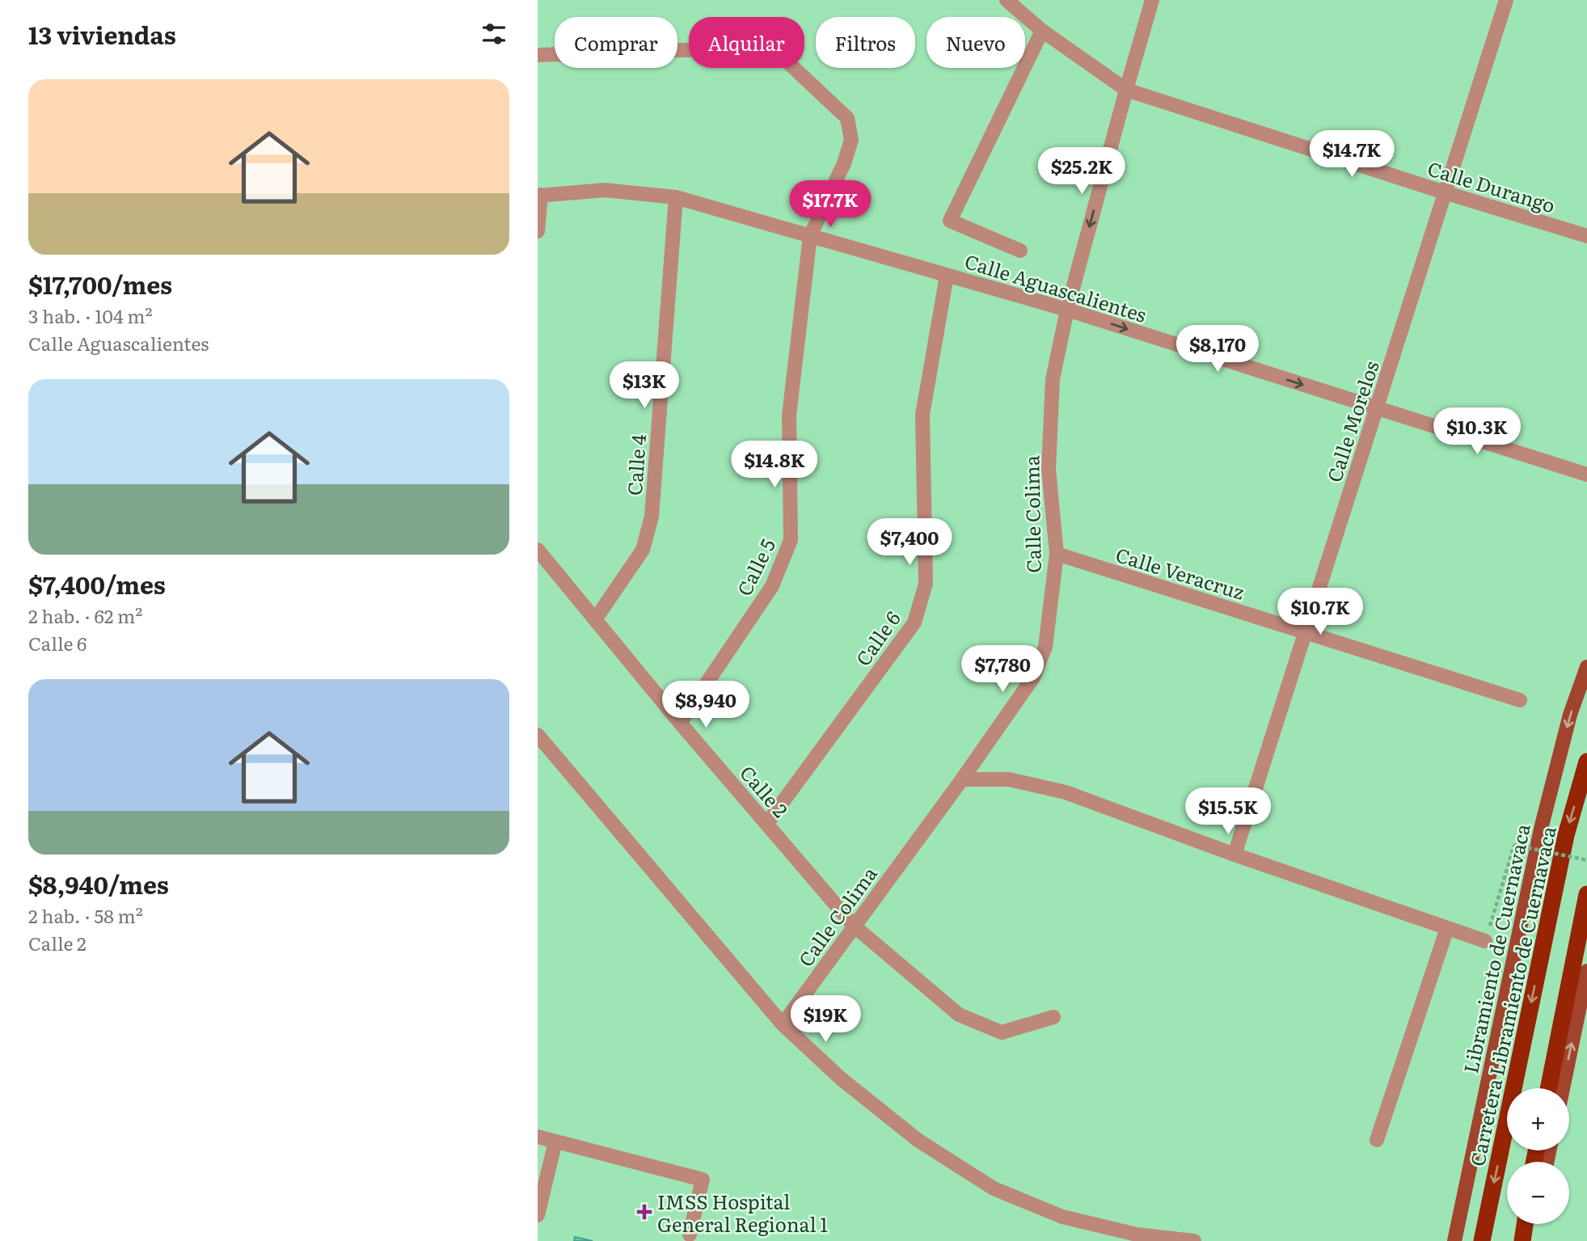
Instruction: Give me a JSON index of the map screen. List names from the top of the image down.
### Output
{
  "streets": {
    "highway": ["Carretera Libramiento de Cuernavaca"],
    "main road": ["Libramiento de Cuernavaca"],
    "street": [
      "Calle Durango",
      "Calle Aguascalientes",
      "Calle Morelos",
      "Calle 4",
      "Calle Colima",
      "Calle 5",
      "Calle Veracruz",
      "Calle 6",
      "Calle 2"
    ]
  },
  "crossings": [
    ["Calle Durango", "Calle Morelos"],
    ["Calle Durango", "Calle Colima"],
    ["Calle Aguascalientes", "Calle Morelos"],
    ["Calle Aguascalientes", "Calle 4"],
    ["Calle Aguascalientes", "Calle Colima"],
    ["Calle Aguascalientes", "Calle 5"],
    ["Calle Aguascalientes", "Calle 6"],
    ["Calle Morelos", "Calle Veracruz"],
    ["Calle 4", "Calle 2"],
    ["Calle Colima", "Calle Veracruz"],
    ["Calle Colima", "Calle 2"],
    ["Calle 5", "Calle 2"],
    ["Calle 6", "Calle 2"]
  ],
  "one_way": ["Libramiento de Cuernavaca"],
  "places": {
    "health": ["IMSS Hospital General Regional 1"]
  },
  "page": {
    "heading": "13 viviendas",
    "chip": [
      "Comprar",
      "Alquilar",
      "Filtros",
      "Nuevo"
    ],
    "list": [
      {
        "name": "$17,700/mes",
        "note": "3 hab. · 104 m² · Calle Aguascalientes"
      },
      {
        "name": "$7,400/mes",
        "note": "2 hab. · 62 m² · Calle 6"
      },
      {
        "name": "$8,940/mes",
        "note": "2 hab. · 58 m² · Calle 2"
      }
    ],
    "price": [
      "$14.7K",
      "$25.2K",
      "$17.7K",
      "$8,170",
      "$13K",
      "$10.3K",
      "$14.8K",
      "$7,400",
      "$10.7K",
      "$7,780",
      "$8,940",
      "$15.5K",
      "$19K"
    ],
    "map_buttons": ["+", "−"]
  }
}
